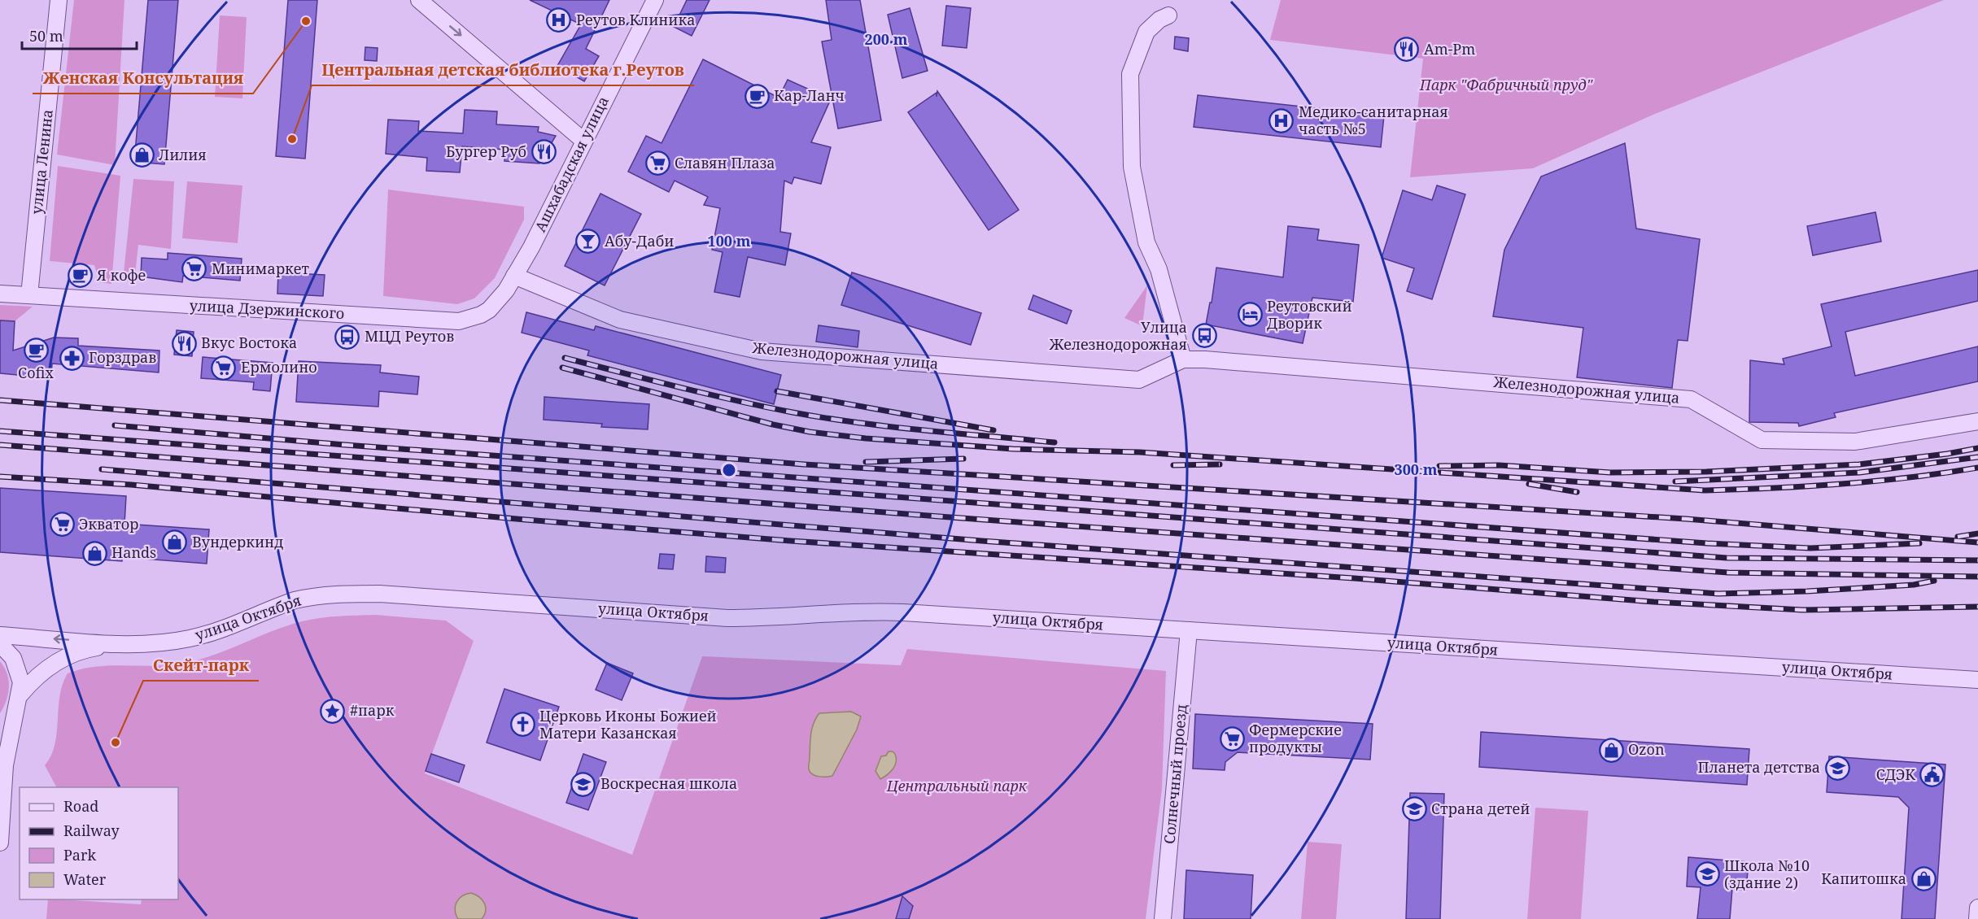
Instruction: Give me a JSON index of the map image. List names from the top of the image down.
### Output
{
  "streets": {
    "street": [
      "улица Ленина",
      "Ашхабадская улица",
      "улица Дзержинского",
      "Железнодорожная улица",
      "улица Октября",
      "Солнечный проезд"
    ]
  },
  "crossings": [
    ["улица Ленина", "улица Дзержинского"],
    ["Ашхабадская улица", "улица Дзержинского"],
    ["Ашхабадская улица", "Железнодорожная улица"],
    ["улица Дзержинского", "Железнодорожная улица"],
    ["улица Октября", "Солнечный проезд"]
  ],
  "parks": ["Парк \"Фабричный пруд\"", "Центральный парк"],
  "places": {
    "hospital": ["Реутов Клиника", "Медико-санитарная часть №5"],
    "other": ["Женская Консультация", "Центральная детская библиотека г.Реутов", "Скейт-парк"],
    "restaurant": ["Am-Pm", "Бургер Руб", "Вкус Востока"],
    "cafe": ["Кар-Ланч", "Я кофе", "Cofix"],
    "shop": [
      "Лилия",
      "Вундеркинд",
      "Hands",
      "Ozon",
      "Капитошка"
    ],
    "supermarket": [
      "Славян Плаза",
      "Минимаркет",
      "Ермолино",
      "Экватор",
      "Фермерские продукты"
    ],
    "bar": ["Абу-Даби"],
    "hotel": ["Реутовский Дворик"],
    "bus stop": ["Улица Железнодорожная", "МЦД Реутов"],
    "pharmacy": ["Горздрав"],
    "place": ["#парк"],
    "church": ["Церковь Иконы Божией Матери Казанская"],
    "school or university": [
      "Планета детства",
      "Воскресная школа",
      "Страна детей",
      "Школа №10 (здание 2)"
    ],
    "public building": ["СДЭК"]
  },
  "legend": [
    "Road",
    "Railway",
    "Park",
    "Water"
  ],
  "scale_bar": "50 m",
  "rings": ["200 m", "100 m", "300 m"]
}
